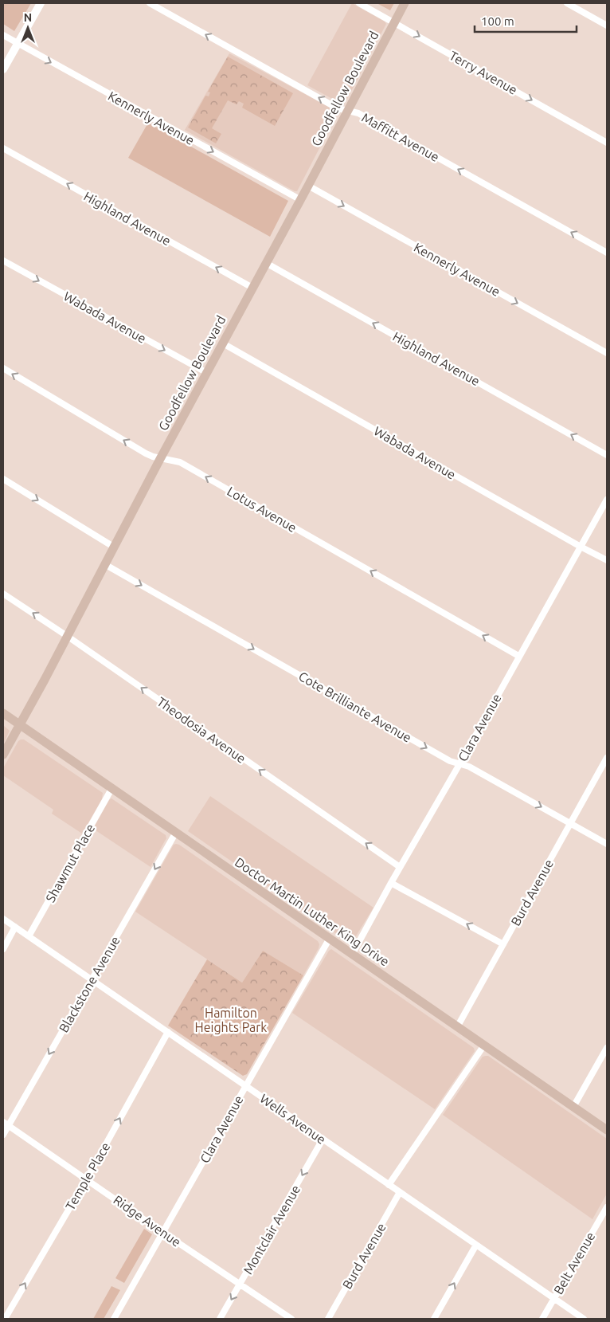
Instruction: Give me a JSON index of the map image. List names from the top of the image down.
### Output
{
  "streets": {
    "main road": ["Goodfellow Boulevard", "Doctor Martin Luther King Drive"],
    "street": [
      "Terry Avenue",
      "Kennerly Avenue",
      "Maffitt Avenue",
      "Highland Avenue",
      "Wabada Avenue",
      "Lotus Avenue",
      "Cote Brilliante Avenue",
      "Clara Avenue",
      "Theodosia Avenue",
      "Shawmut Place",
      "Burd Avenue",
      "Blackstone Avenue",
      "Wells Avenue",
      "Temple Place",
      "Ridge Avenue",
      "Montclair Avenue",
      "Belt Avenue"
    ]
  },
  "crossings": [
    ["Terry Avenue", "Goodfellow Boulevard"],
    ["Goodfellow Boulevard", "Kennerly Avenue"],
    ["Goodfellow Boulevard", "Maffitt Avenue"],
    ["Goodfellow Boulevard", "Highland Avenue"],
    ["Goodfellow Boulevard", "Wabada Avenue"],
    ["Goodfellow Boulevard", "Lotus Avenue"],
    ["Goodfellow Boulevard", "Cote Brilliante Avenue"],
    ["Goodfellow Boulevard", "Theodosia Avenue"],
    ["Goodfellow Boulevard", "Doctor Martin Luther King Drive"],
    ["Wabada Avenue", "Clara Avenue"],
    ["Lotus Avenue", "Clara Avenue"],
    ["Cote Brilliante Avenue", "Clara Avenue"],
    ["Cote Brilliante Avenue", "Burd Avenue"],
    ["Clara Avenue", "Theodosia Avenue"],
    ["Clara Avenue", "Doctor Martin Luther King Drive"],
    ["Clara Avenue", "Wells Avenue"],
    ["Clara Avenue", "Ridge Avenue"],
    ["Shawmut Place", "Doctor Martin Luther King Drive"],
    ["Shawmut Place", "Wells Avenue"],
    ["Burd Avenue", "Doctor Martin Luther King Drive"],
    ["Burd Avenue", "Wells Avenue"],
    ["Doctor Martin Luther King Drive", "Blackstone Avenue"],
    ["Blackstone Avenue", "Wells Avenue"],
    ["Blackstone Avenue", "Ridge Avenue"],
    ["Wells Avenue", "Temple Place"],
    ["Wells Avenue", "Montclair Avenue"],
    ["Wells Avenue", "Belt Avenue"],
    ["Temple Place", "Ridge Avenue"],
    ["Ridge Avenue", "Montclair Avenue"]
  ],
  "one_way": [
    "Terry Avenue",
    "Kennerly Avenue",
    "Maffitt Avenue",
    "Highland Avenue",
    "Lotus Avenue",
    "Cote Brilliante Avenue",
    "Theodosia Avenue",
    "Blackstone Avenue",
    "Temple Place",
    "Montclair Avenue"
  ],
  "parks": ["Hamilton Heights Park"],
  "scale_bar": "100 m",
  "north": "top"
}
